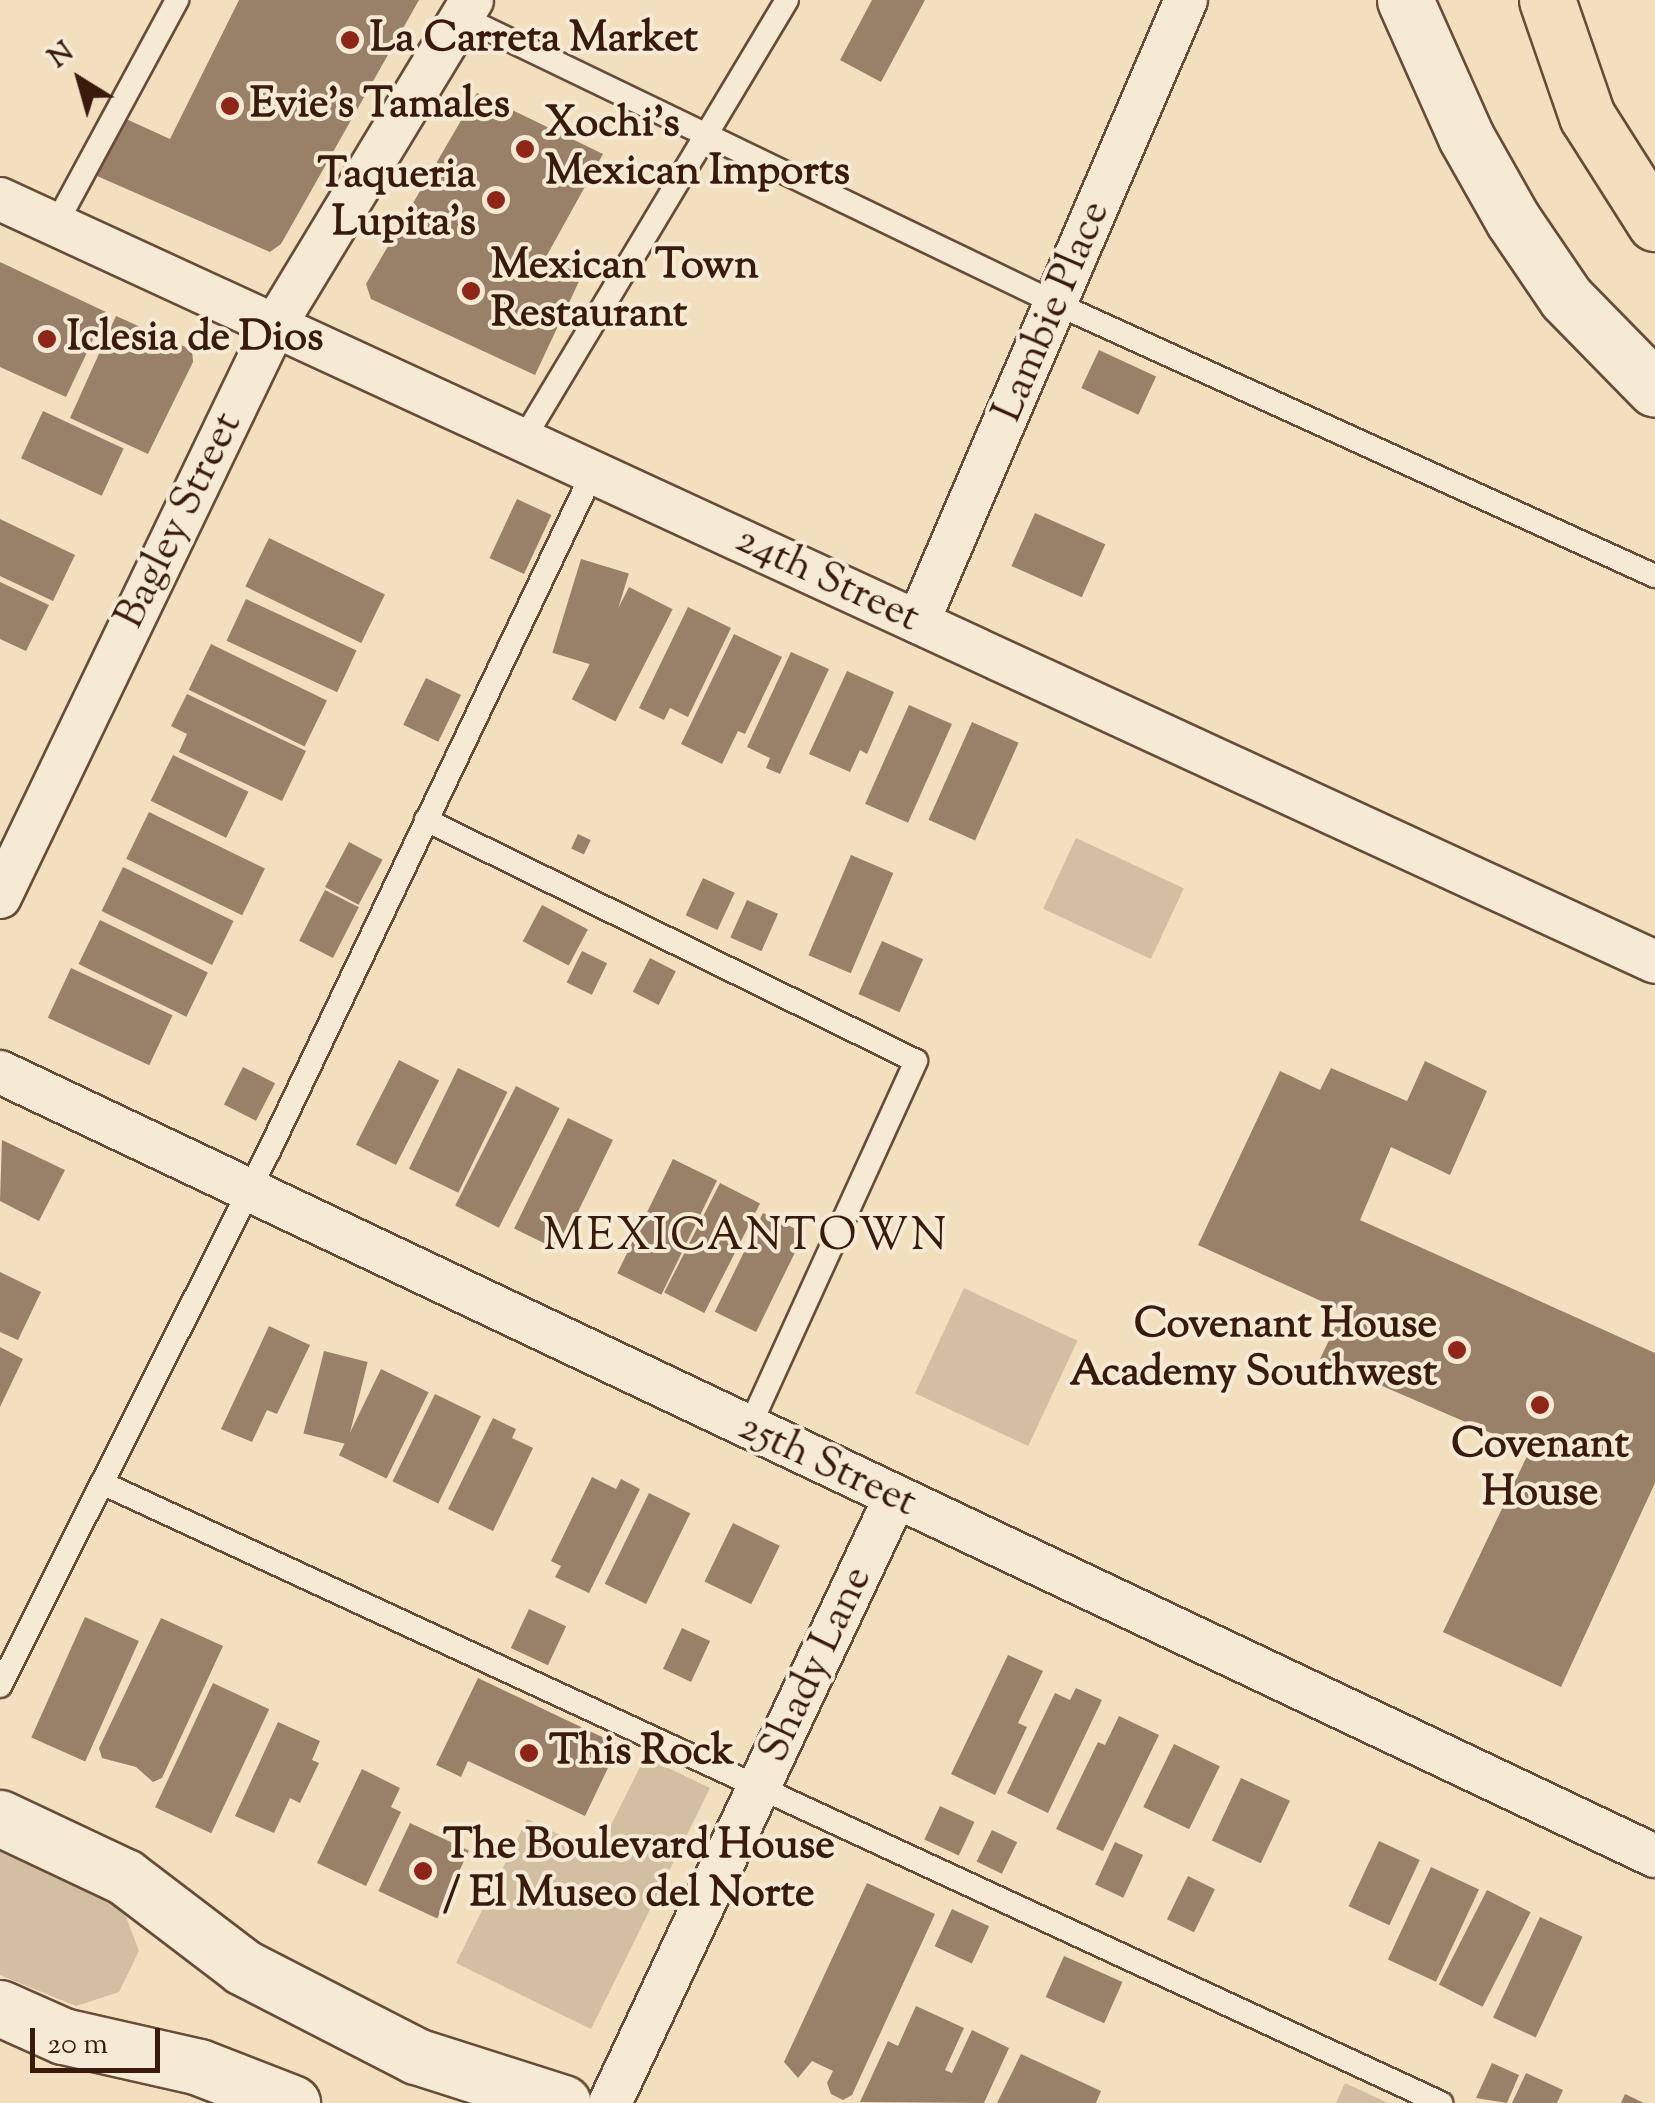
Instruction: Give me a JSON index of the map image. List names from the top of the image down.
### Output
{
  "streets": {
    "street": [
      "Lambie Place",
      "Bagley Street",
      "24th Street",
      "25th Street",
      "Shady Lane"
    ]
  },
  "crossings": [
    ["Lambie Place", "24th Street"],
    ["Bagley Street", "24th Street"],
    ["25th Street", "Shady Lane"]
  ],
  "districts": ["MEXICANTOWN"],
  "places": [
    "La Carreta Market",
    "Evie's Tamales",
    "Xochi's Mexican Imports",
    "Taqueria Lupita's",
    "Mexican Town Restaurant",
    "Iclesia de Dios",
    "Covenant House Academy Southwest",
    "Covenant House",
    "This Rock",
    "The Boulevard House / El Museo del Norte"
  ],
  "scale_bar": "20 m",
  "north": "top left"
}
